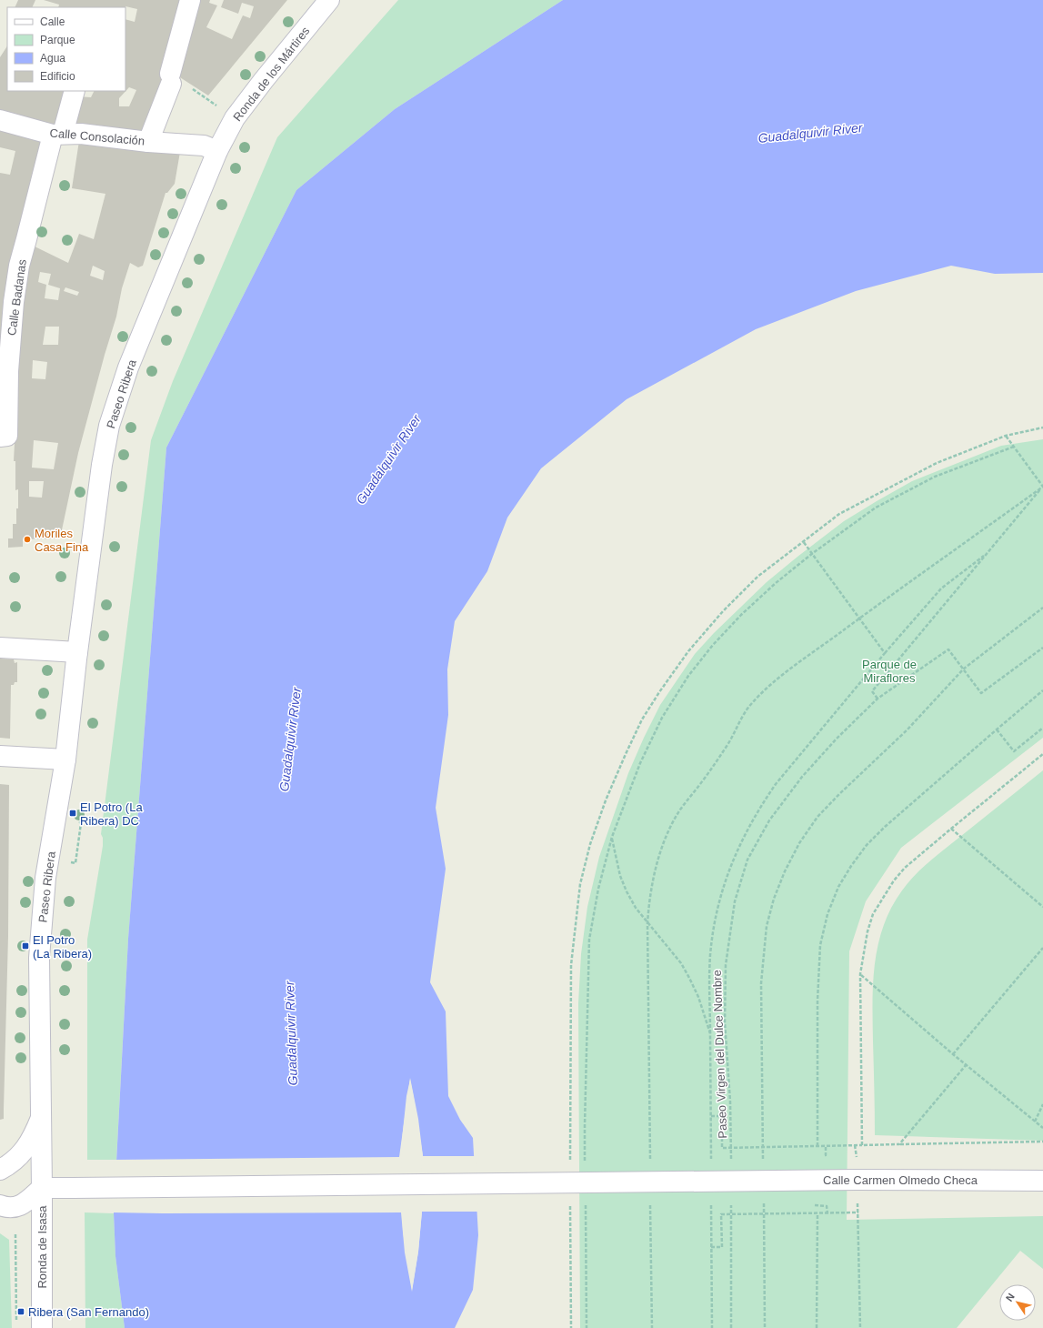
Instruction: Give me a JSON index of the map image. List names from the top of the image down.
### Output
{
  "streets": {
    "street": [
      "Ronda de los Mártires",
      "Calle Consolación",
      "Calle Badanas",
      "Paseo Ribera",
      "Calle Carmen Olmedo Checa",
      "Ronda de Isasa"
    ],
    "path": ["Paseo Virgen del Dulce Nombre"]
  },
  "crossings": [
    ["Ronda de los Mártires", "Calle Consolación"],
    ["Ronda de los Mártires", "Paseo Ribera"],
    ["Calle Consolación", "Calle Badanas"],
    ["Calle Consolación", "Paseo Ribera"],
    ["Paseo Ribera", "Calle Carmen Olmedo Checa"],
    ["Paseo Ribera", "Ronda de Isasa"],
    ["Calle Carmen Olmedo Checa", "Ronda de Isasa"]
  ],
  "water": ["Guadalquivir River"],
  "parks": ["Parque de Miraflores"],
  "places": {
    "other": ["Moriles Casa Fina"],
    "transit": ["El Potro (La Ribera) DC", "El Potro (La Ribera)", "Ribera (San Fernando)"]
  },
  "legend": [
    "Calle",
    "Parque",
    "Agua",
    "Edificio"
  ],
  "north": "top left"
}
